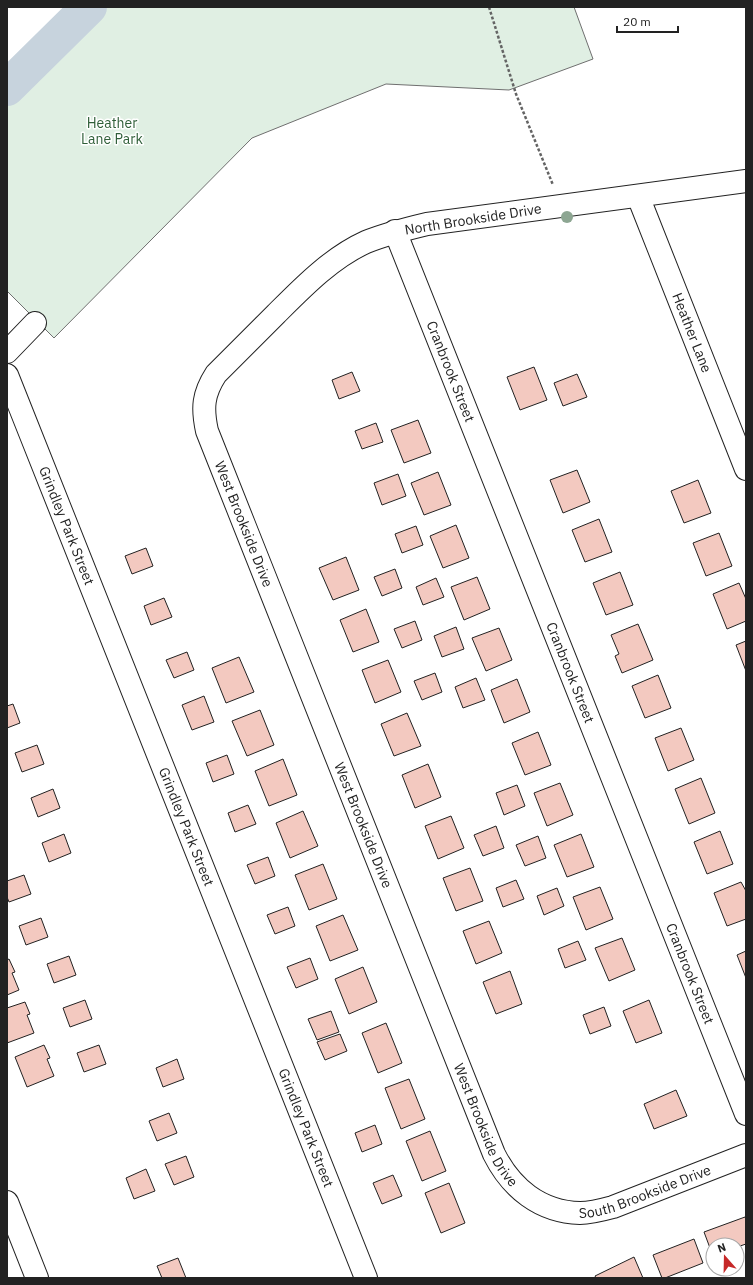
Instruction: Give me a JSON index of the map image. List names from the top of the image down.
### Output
{
  "streets": {
    "street": [
      "North Brookside Drive",
      "Heather Lane",
      "Cranbrook Street",
      "West Brookside Drive",
      "Grindley Park Street",
      "South Brookside Drive"
    ]
  },
  "crossings": [
    ["North Brookside Drive", "Heather Lane"],
    ["North Brookside Drive", "Cranbrook Street"],
    ["North Brookside Drive", "West Brookside Drive"],
    ["West Brookside Drive", "South Brookside Drive"]
  ],
  "parks": ["Heather Lane Park"],
  "scale_bar": "20 m",
  "north": "top"
}
